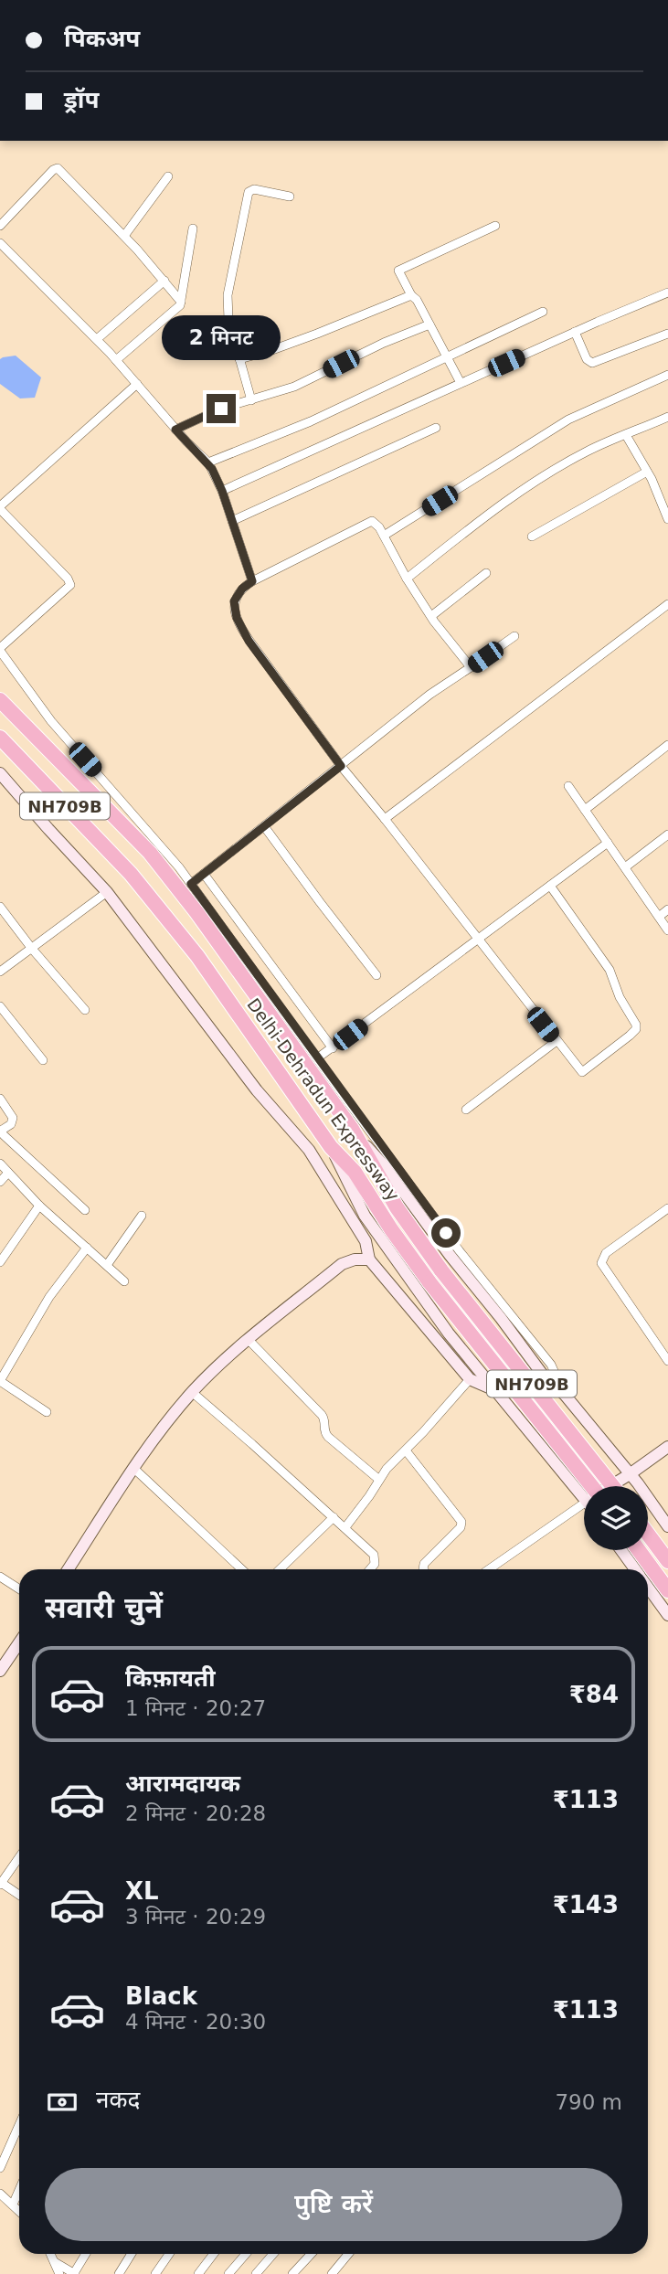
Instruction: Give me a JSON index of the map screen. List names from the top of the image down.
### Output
{
  "streets": {
    "highway": ["NH709B", "Delhi-Dehradun Expressway"]
  },
  "page": {
    "banner": ["पिकअप", "ड्रॉप"],
    "bubble": "2 मिनट",
    "heading": "सवारी चुनें",
    "list": [
      {
        "name": "किफ़ायती",
        "note": "1 मिनट · 20:27",
        "value": "₹84"
      },
      {
        "name": "आरामदायक",
        "note": "2 मिनट · 20:28",
        "value": "₹113"
      },
      {
        "name": "XL",
        "note": "3 मिनट · 20:29",
        "value": "₹143"
      },
      {
        "name": "Black",
        "note": "4 मिनट · 20:30",
        "value": "₹113"
      }
    ],
    "pay": ["नकद", "790 m"],
    "buttons": "पुष्टि करें"
  }
}
